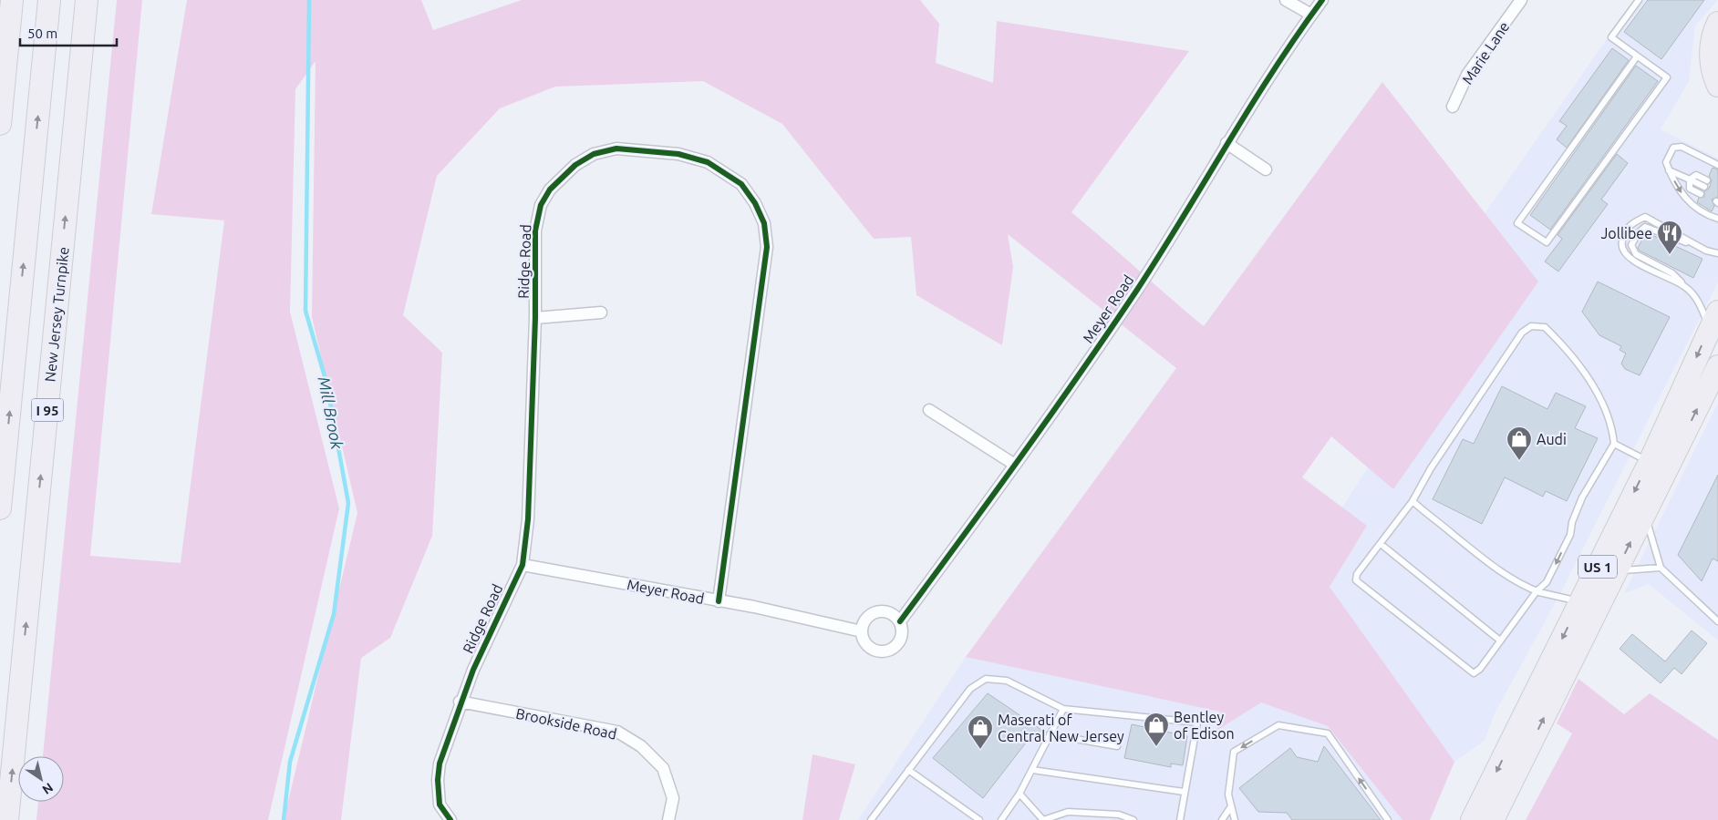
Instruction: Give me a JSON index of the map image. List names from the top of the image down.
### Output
{
  "streets": {
    "highway": ["New Jersey Turnpike", "I 95", "US 1"],
    "street": [
      "Marie Lane",
      "Ridge Road",
      "Meyer Road",
      "Brookside Road"
    ]
  },
  "crossings": [
    ["Ridge Road", "Meyer Road"],
    ["Ridge Road", "Brookside Road"]
  ],
  "water": ["Mill Brook"],
  "places": {
    "restaurant": ["Jollibee"],
    "shop": ["Audi", "Bentley of Edison", "Maserati of Central New Jersey"]
  },
  "scale_bar": "50 m",
  "north": "bottom right"
}
